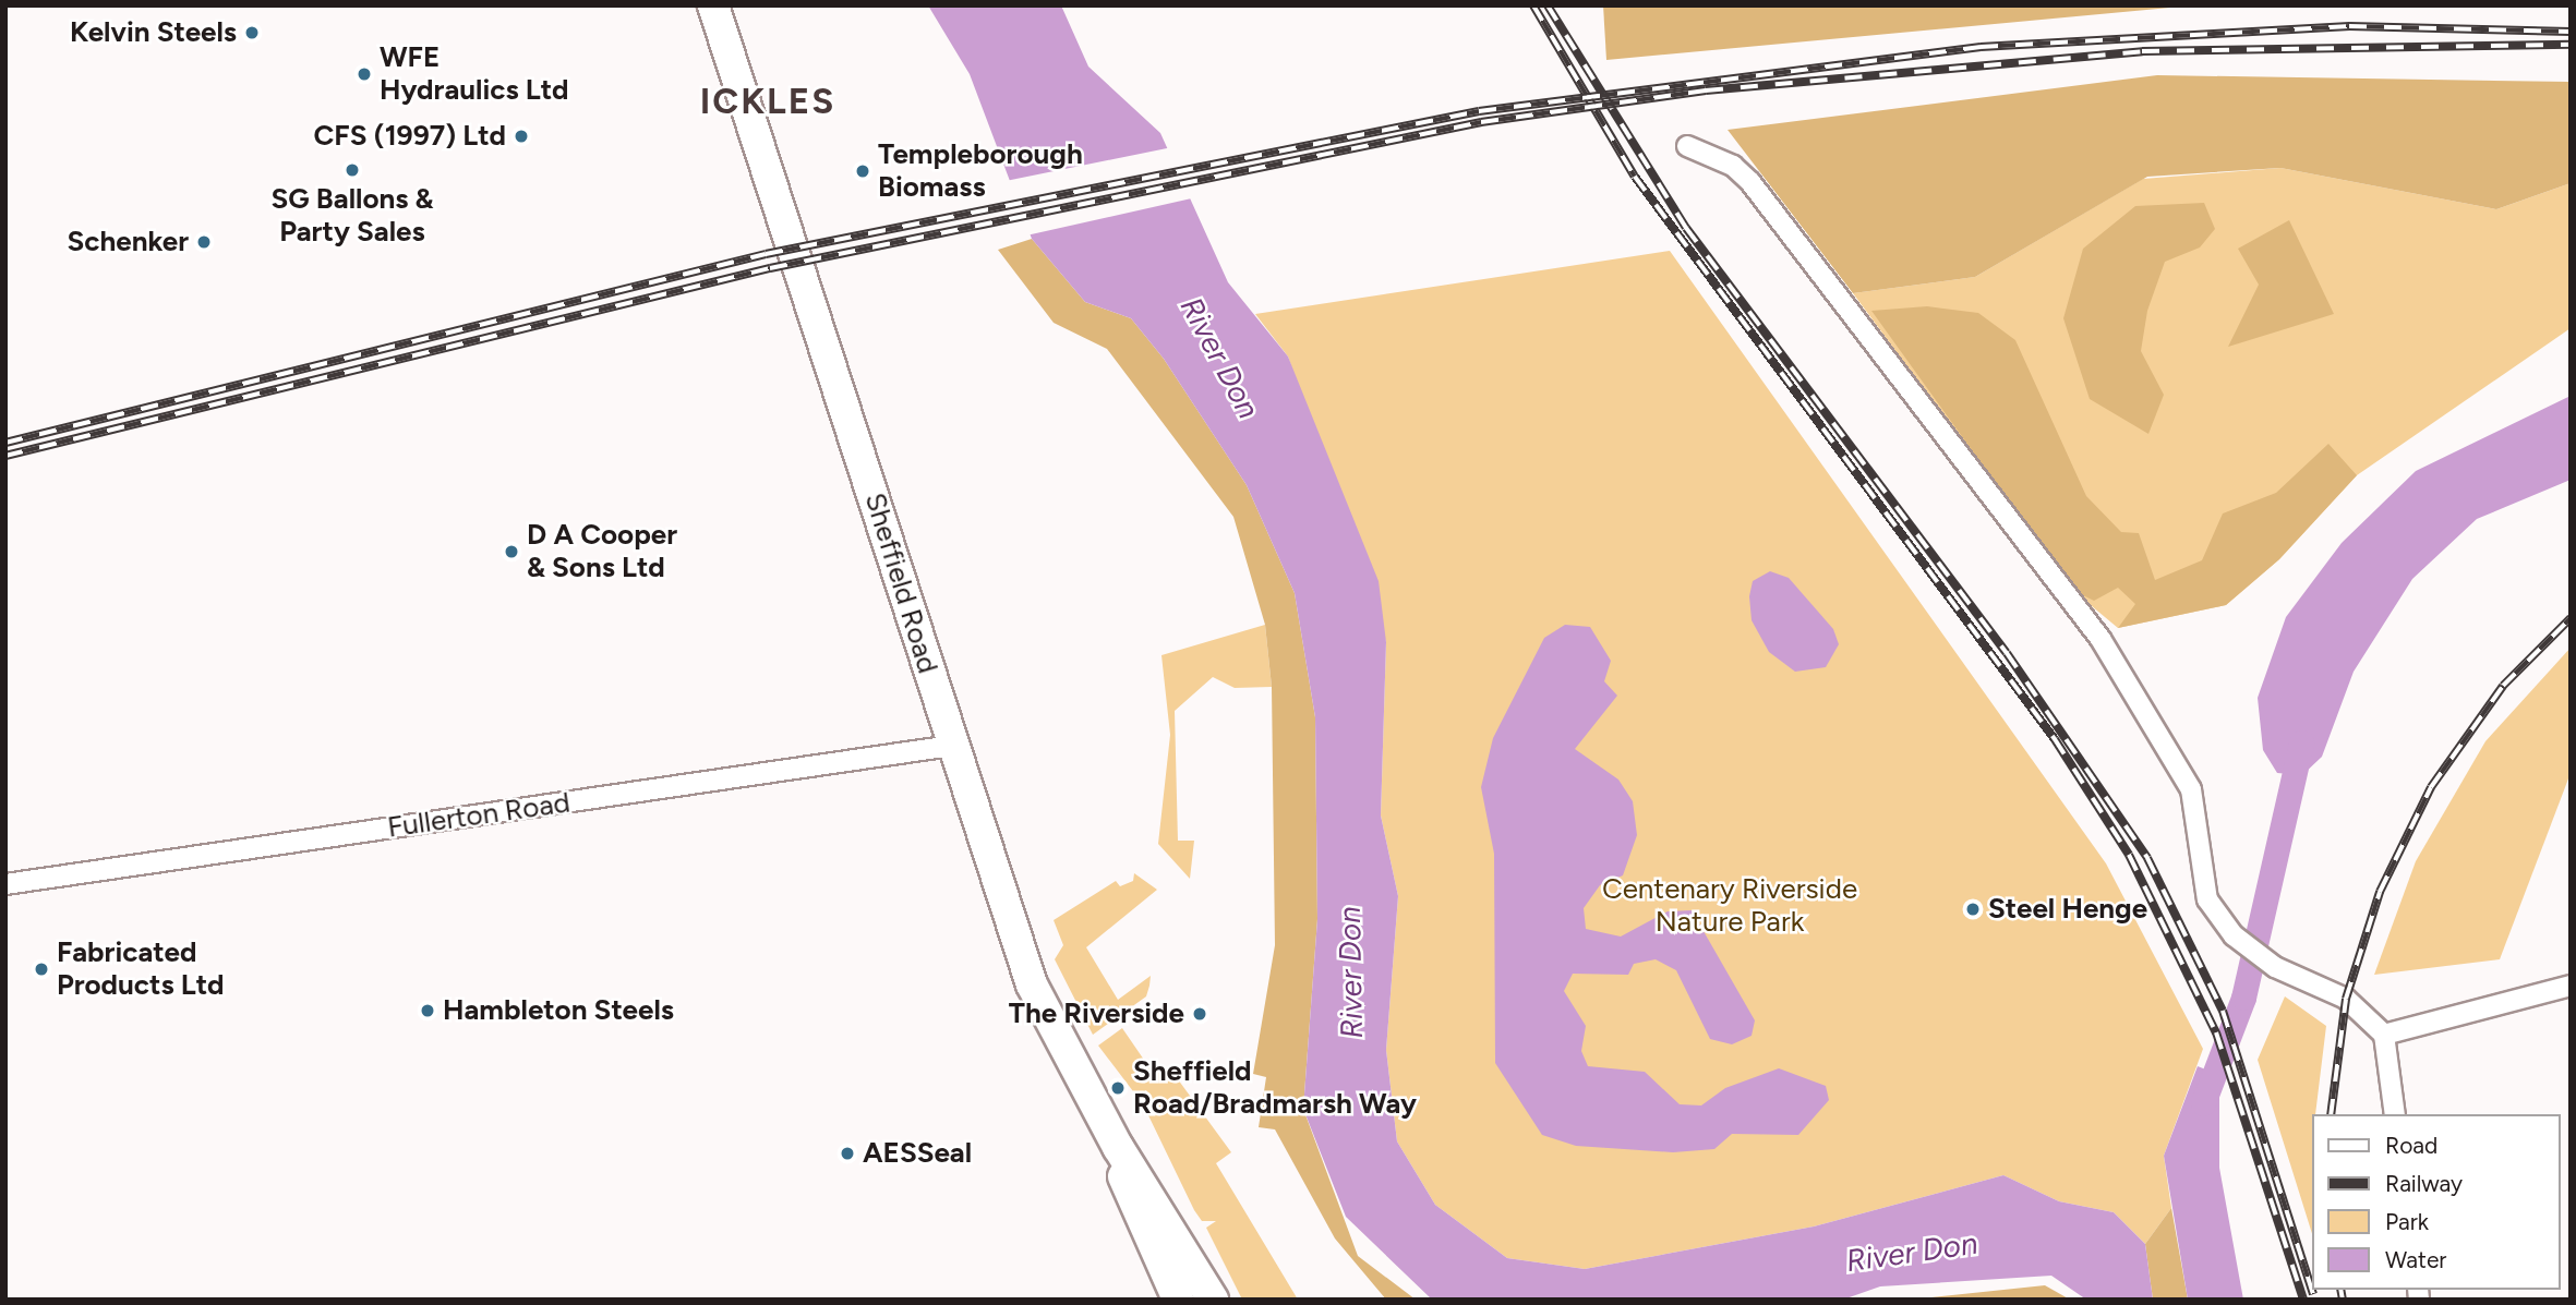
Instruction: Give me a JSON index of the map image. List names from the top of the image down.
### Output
{
  "streets": {
    "main road": ["Sheffield Road"],
    "street": ["Fullerton Road"]
  },
  "crossings": [
    ["Sheffield Road", "Fullerton Road"]
  ],
  "districts": ["ICKLES"],
  "water": ["River Don"],
  "parks": ["Centenary Riverside Nature Park"],
  "places": [
    "Kelvin Steels",
    "WFE Hydraulics Ltd",
    "CFS (1997) Ltd",
    "SG Ballons & Party Sales",
    "Templeborough Biomass",
    "Schenker",
    "D A Cooper & Sons Ltd",
    "Steel Henge",
    "Fabricated Products Ltd",
    "Hambleton Steels",
    "The Riverside",
    "Sheffield Road/Bradmarsh Way",
    "AESSeal"
  ],
  "legend": [
    "Road",
    "Railway",
    "Park",
    "Water"
  ]
}
